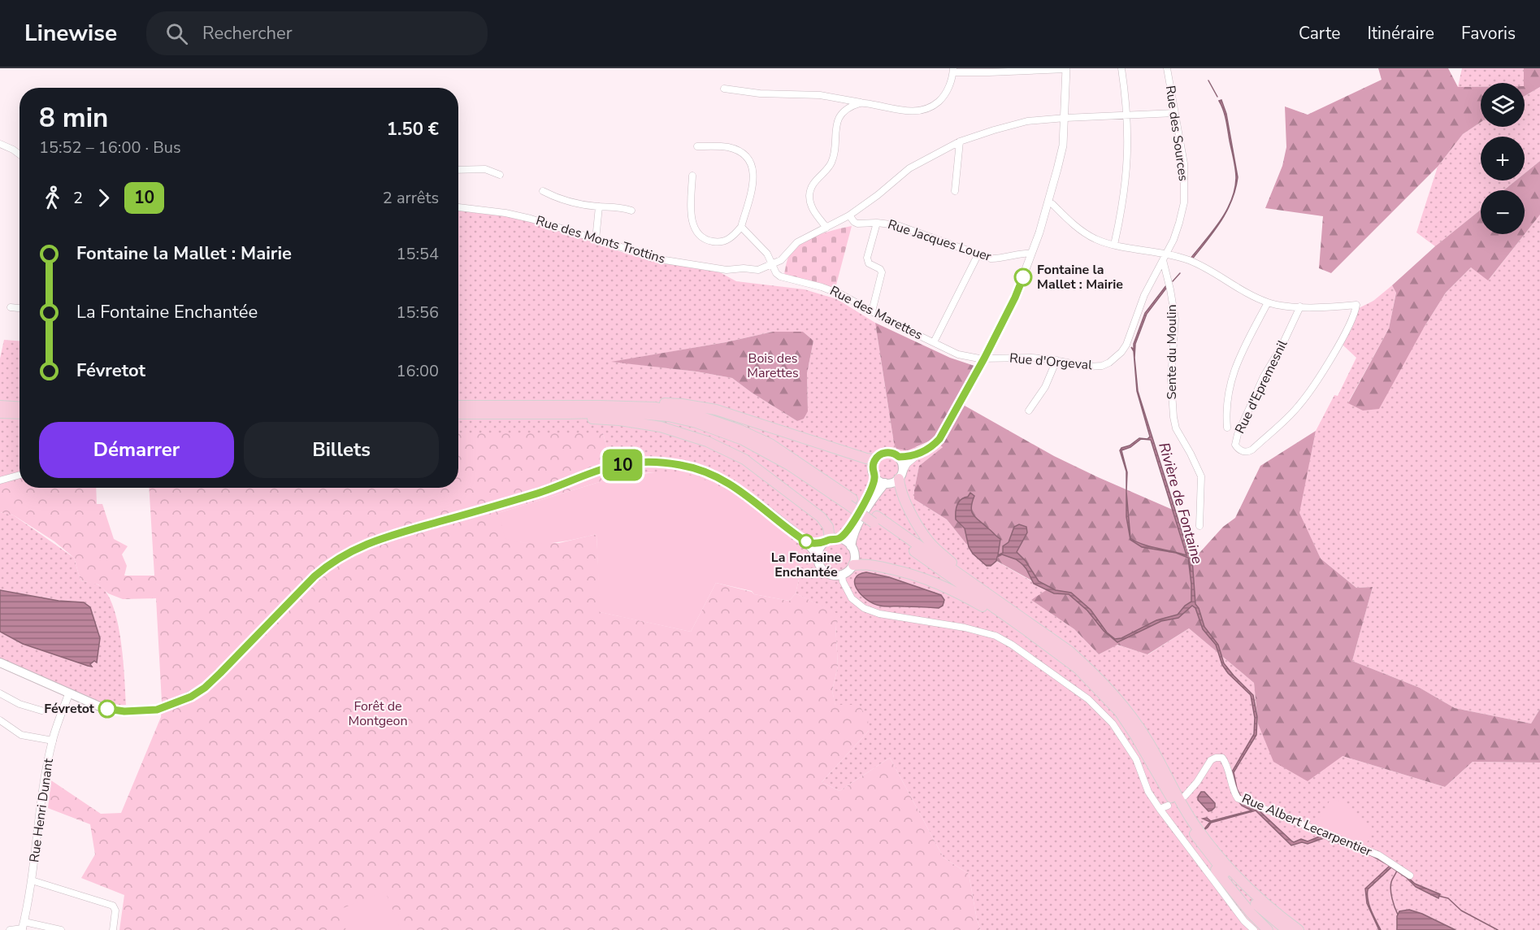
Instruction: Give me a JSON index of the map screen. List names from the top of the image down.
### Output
{
  "streets": {
    "street": [
      "Rue des Sources",
      "Rue des Monts Trottins",
      "Rue Jacques Louer",
      "Rue des Marettes",
      "Sente du Moulin",
      "Rue d'Orgeval",
      "Rue d'Epremesnil",
      "Rue Henri Dunant",
      "Rue Albert Lecarpentier"
    ]
  },
  "crossings": [
    ["Rue des Sources", "Rue des Monts Trottins"],
    ["Rue des Sources", "Rue d'Orgeval"],
    ["Rue des Monts Trottins", "Rue Jacques Louer"],
    ["Rue des Monts Trottins", "Rue des Marettes"],
    ["Rue des Marettes", "Rue d'Orgeval"],
    ["Sente du Moulin", "Rue d'Orgeval"]
  ],
  "water": ["Rivière de Fontaine"],
  "parks": ["Bois des Marettes", "Forêt de Montgeon"],
  "places": ["Fontaine la Mallet : Mairie", "La Fontaine Enchantée", "Févretot"],
  "lines": ["bus line 10"],
  "page": {
    "header": "Linewise",
    "search": "Rechercher",
    "nav": ["Carte", "Itinéraire", "Favoris"],
    "on_map": "10",
    "map_buttons": ["+", "−"],
    "heading": ["8 min", "15:52 – 16:00 · Bus", "1.50 €"],
    "legs": ["2", "10", "2 arrêts"],
    "list": [
      {
        "name": "Fontaine la Mallet : Mairie",
        "value": "15:54"
      },
      {
        "name": "La Fontaine Enchantée",
        "value": "15:56"
      },
      {
        "name": "Févretot",
        "value": "16:00"
      }
    ],
    "buttons": ["Démarrer", "Billets"]
  }
}
